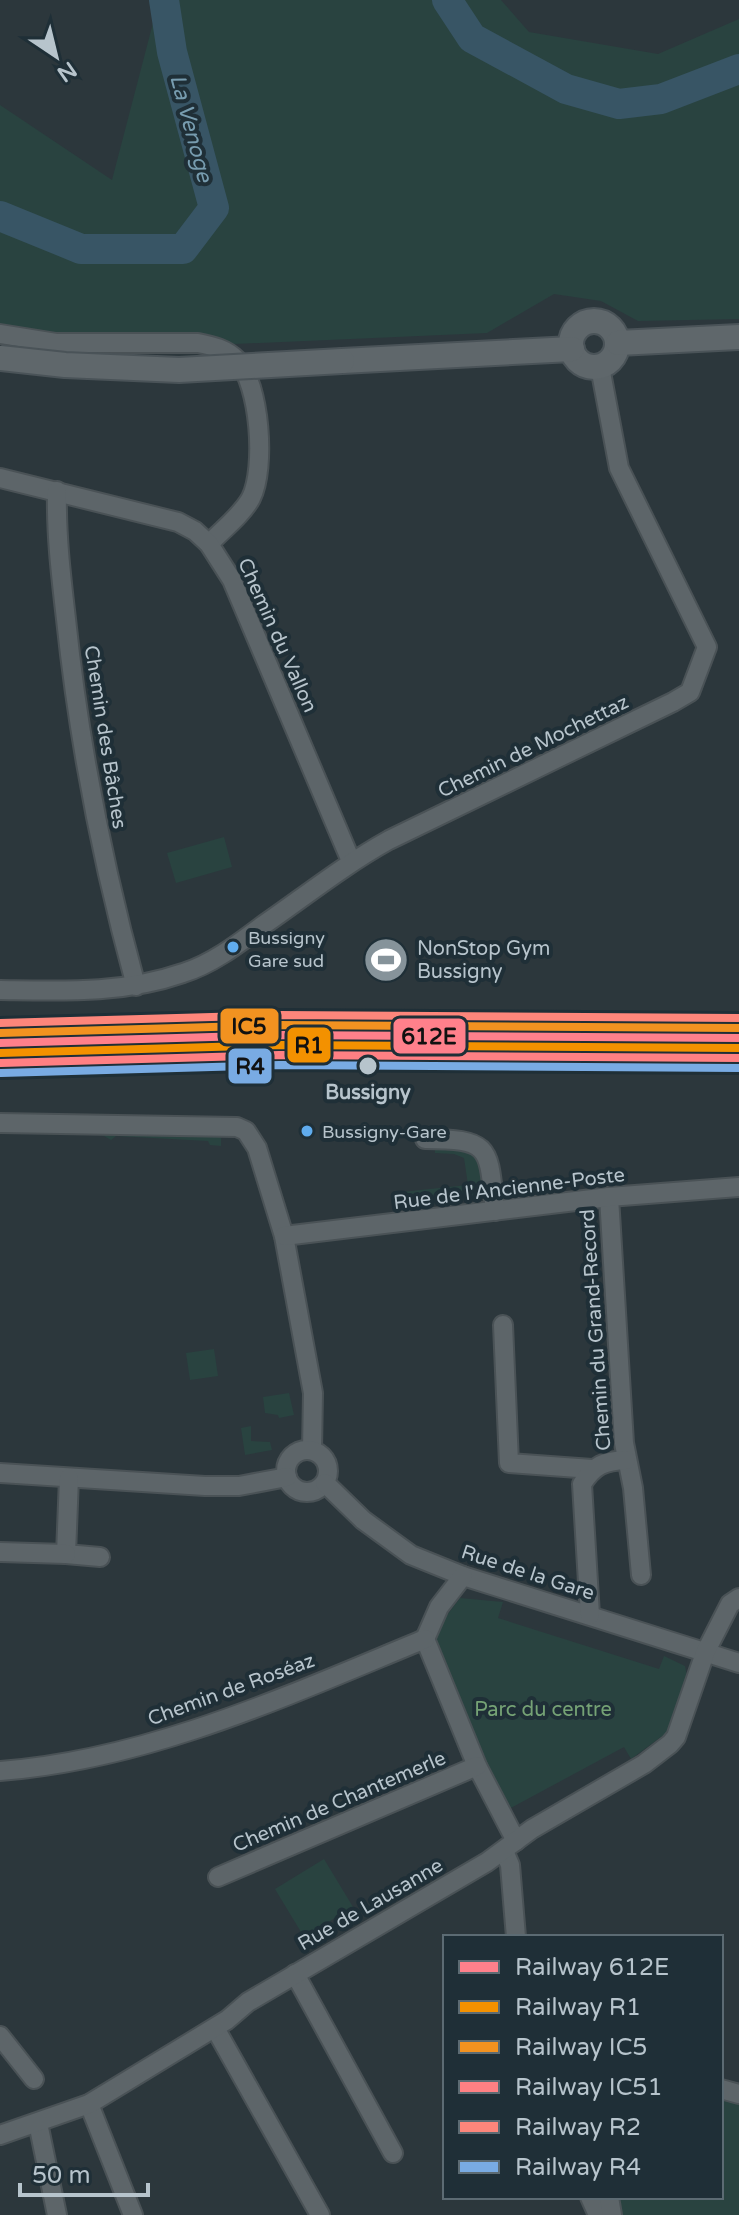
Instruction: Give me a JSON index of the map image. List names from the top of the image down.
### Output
{
  "streets": {
    "street": [
      "Chemin du Vallon",
      "Chemin des Bâches",
      "Chemin de Mochettaz",
      "Rue de l'Ancienne-Poste",
      "Chemin du Grand-Record",
      "Rue de la Gare",
      "Chemin de Roséaz",
      "Chemin de Chantemerle",
      "Rue de Lausanne"
    ]
  },
  "crossings": [
    ["Chemin du Vallon", "Chemin des Bâches"],
    ["Chemin du Vallon", "Chemin de Mochettaz"],
    ["Chemin des Bâches", "Chemin de Mochettaz"],
    ["Rue de l'Ancienne-Poste", "Chemin du Grand-Record"],
    ["Chemin du Grand-Record", "Rue de la Gare"],
    ["Rue de la Gare", "Rue de Lausanne"]
  ],
  "water": ["La Venoge"],
  "parks": ["Parc du centre"],
  "places": {
    "other": ["Bussigny Gare sud", "Bussigny", "Bussigny-Gare"],
    "sports": ["NonStop Gym Bussigny"]
  },
  "lines": [
    "rail line R2",
    "rail line IC5",
    "rail line 612E",
    "rail line R1",
    "rail line IC51",
    "rail line R4"
  ],
  "legend": [
    "Railway 612E",
    "Railway R1",
    "Railway IC5",
    "Railway IC51",
    "Railway R2",
    "Railway R4"
  ],
  "scale_bar": "50 m",
  "north": "bottom right"
}
